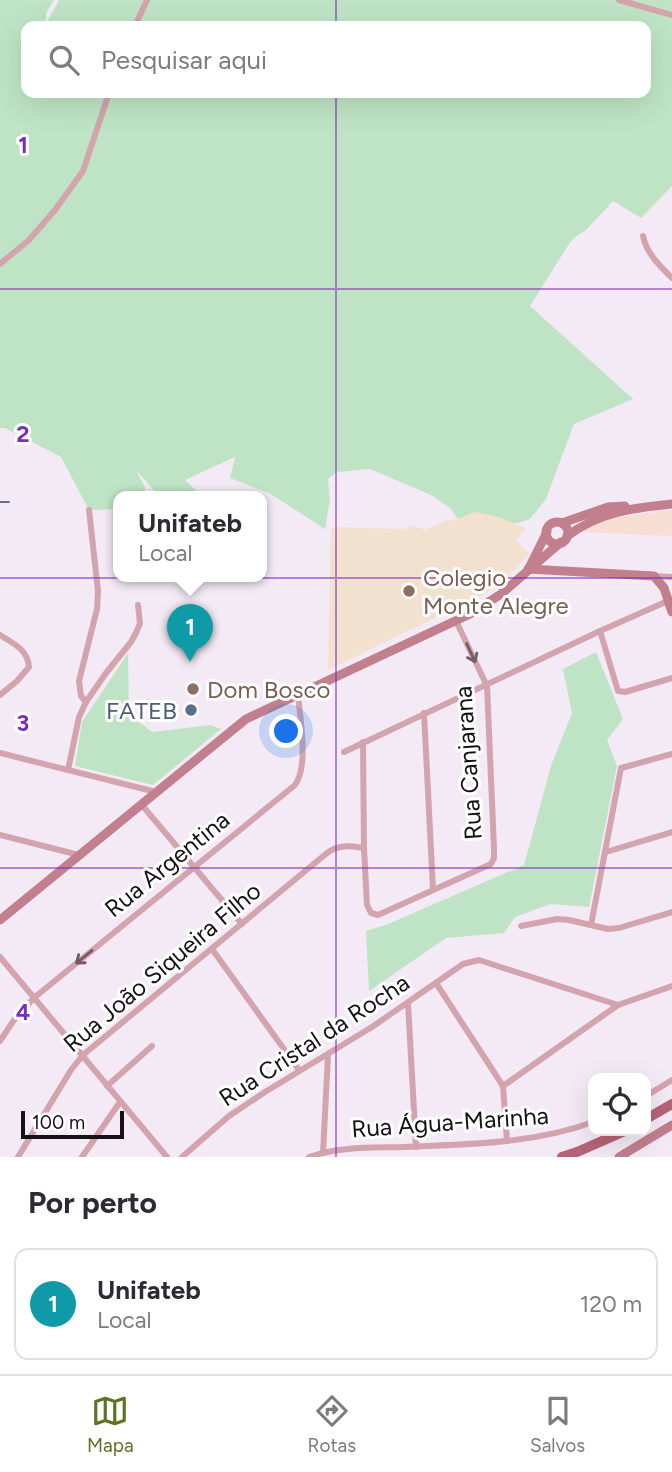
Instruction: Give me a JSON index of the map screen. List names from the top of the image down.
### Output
{
  "streets": {
    "street": [
      "Rua Canjarana",
      "Rua Argentina",
      "Rua João Siqueira Filho",
      "Rua Cristal da Rocha",
      "Rua Água-Marinha"
    ]
  },
  "one_way": ["Rua Argentina"],
  "places": ["Colegio Monte Alegre", "Dom Bosco", "FATEB"],
  "scale_bar": "100 m",
  "page": {
    "search": "Pesquisar aqui",
    "popup": ["Unifateb", "Local"],
    "pins": "1",
    "scale": "100 m",
    "heading": "Por perto",
    "list": [
      {
        "mark": "1",
        "name": "Unifateb",
        "note": "Local",
        "value": "120 m"
      }
    ],
    "nav": ["Mapa", "Rotas", "Salvos"]
  },
  "grid": {
    "rows": [
      "1",
      "2",
      "3",
      "4"
    ]
  }
}
